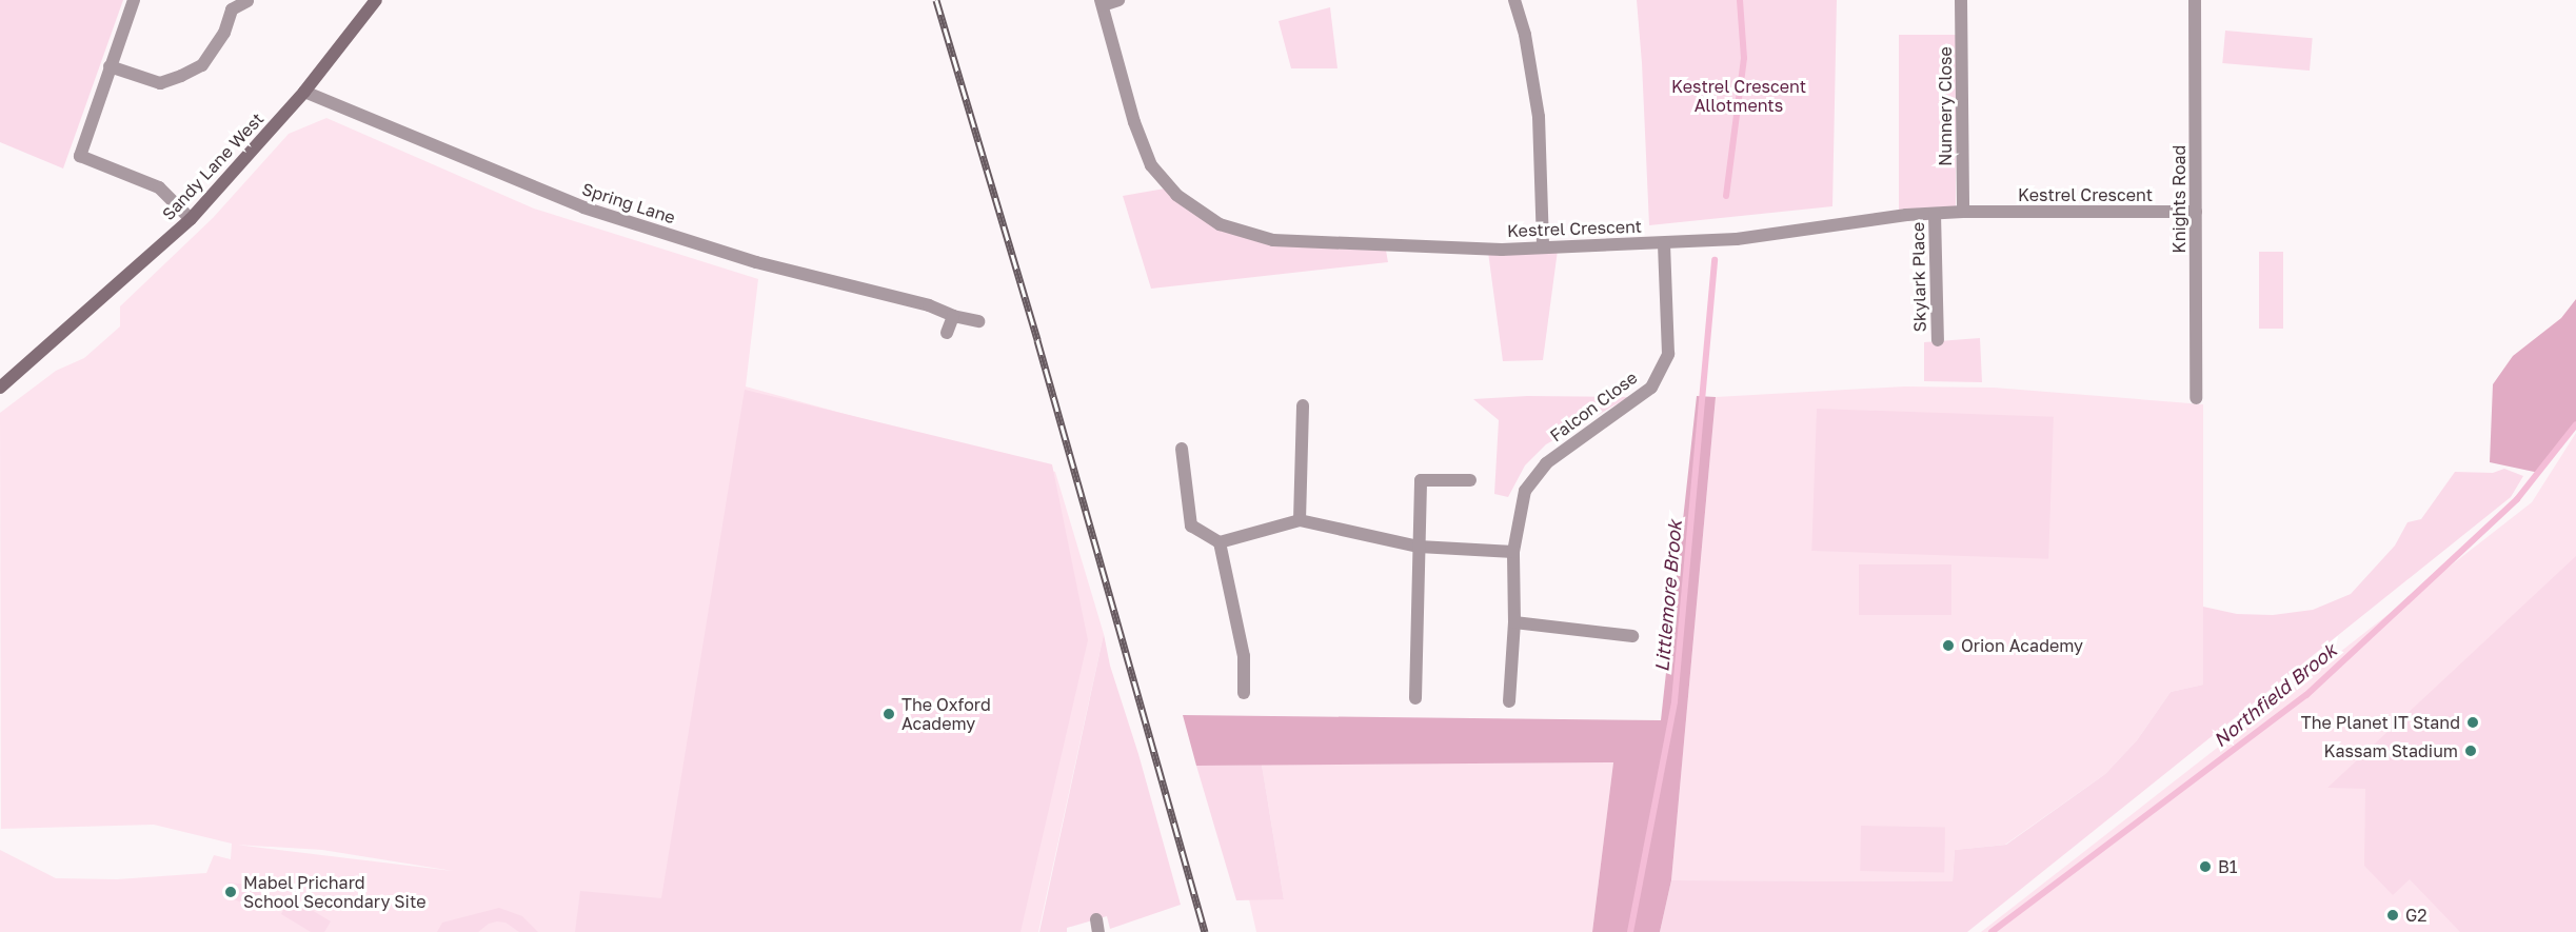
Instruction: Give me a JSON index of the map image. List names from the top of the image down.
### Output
{
  "streets": {
    "street": [
      "Nunnery Close",
      "Sandy Lane West",
      "Kestrel Crescent",
      "Knights Road",
      "Spring Lane",
      "Skylark Place",
      "Falcon Close"
    ]
  },
  "crossings": [
    ["Nunnery Close", "Kestrel Crescent"],
    ["Sandy Lane West", "Spring Lane"],
    ["Kestrel Crescent", "Knights Road"],
    ["Kestrel Crescent", "Skylark Place"],
    ["Kestrel Crescent", "Falcon Close"]
  ],
  "water": ["Littlemore Brook", "Northfield Brook"],
  "parks": ["Kestrel Crescent Allotments"],
  "places": [
    "Orion Academy",
    "The Oxford Academy",
    "The Planet IT Stand",
    "Kassam Stadium",
    "B1",
    "Mabel Prichard School Secondary Site",
    "G2"
  ]
}
